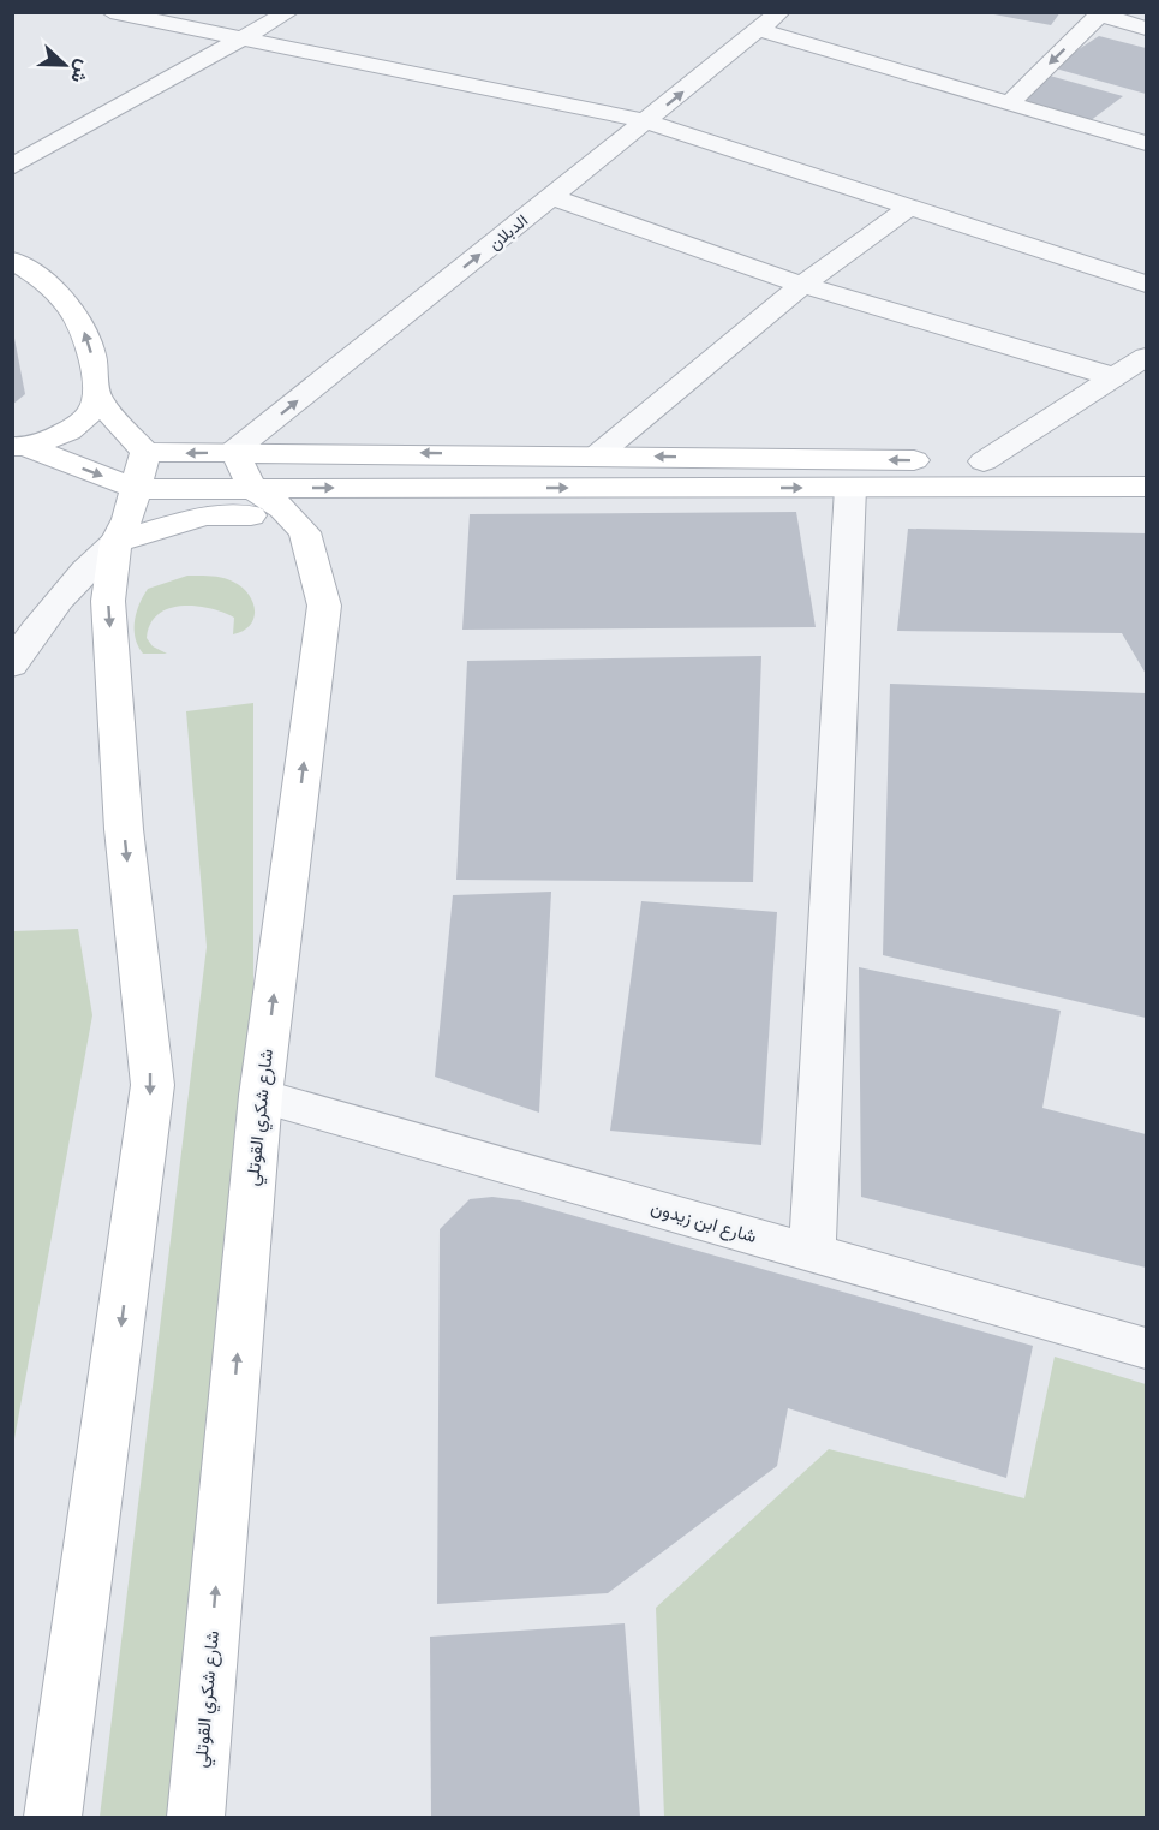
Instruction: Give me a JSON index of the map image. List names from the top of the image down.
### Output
{
  "streets": {
    "main road": ["شارع شكري القوتلي"],
    "street": ["الدبلان", "شارع ابن زيدون"]
  },
  "crossings": [
    ["الدبلان", "شارع شكري القوتلي"],
    ["شارع شكري القوتلي", "شارع ابن زيدون"]
  ],
  "north": "right"
}
